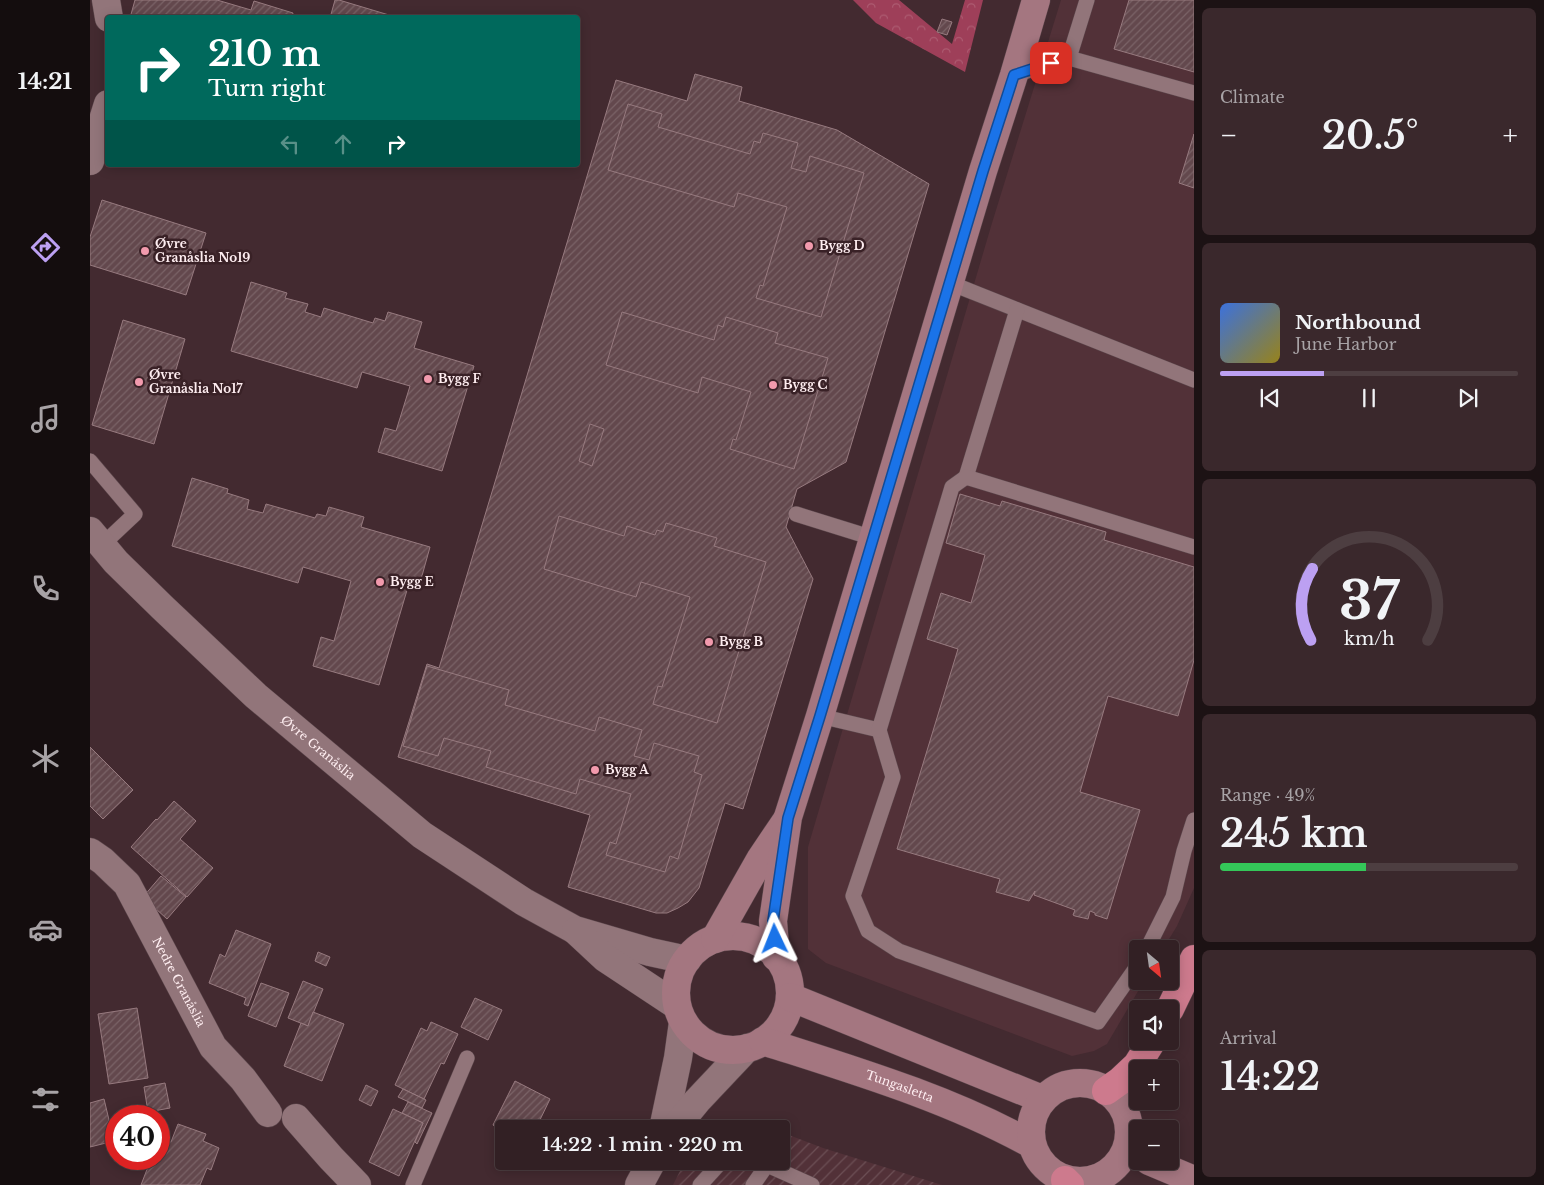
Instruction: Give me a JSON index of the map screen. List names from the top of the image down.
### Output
{
  "streets": {
    "street": ["Øvre Granåslia", "Nedre Granåslia", "Tungasletta"]
  },
  "crossings": [
    ["Øvre Granåslia", "Tungasletta"]
  ],
  "places": [
    "Bygg D",
    "Øvre Granåslia No19",
    "Bygg F",
    "Øvre Granåslia No17",
    "Bygg C",
    "Bygg E",
    "Bygg B",
    "Bygg A"
  ],
  "north": "bottom right",
  "page": {
    "tabs": "14:21",
    "tile": [
      "Climate",
      ["Range · 49%", "245 km"],
      ["Arrival", "14:22"]
    ],
    "turn": ["210 m", "Turn right"],
    "heat": ["−", "20.5°", "+"],
    "song": ["Northbound", "June Harbor"],
    "map_buttons": ["+", "−"],
    "limit": "40",
    "trip": "14:22 · 1 min · 220 m",
    "gauge": ["37", "km/h"]
  }
}
